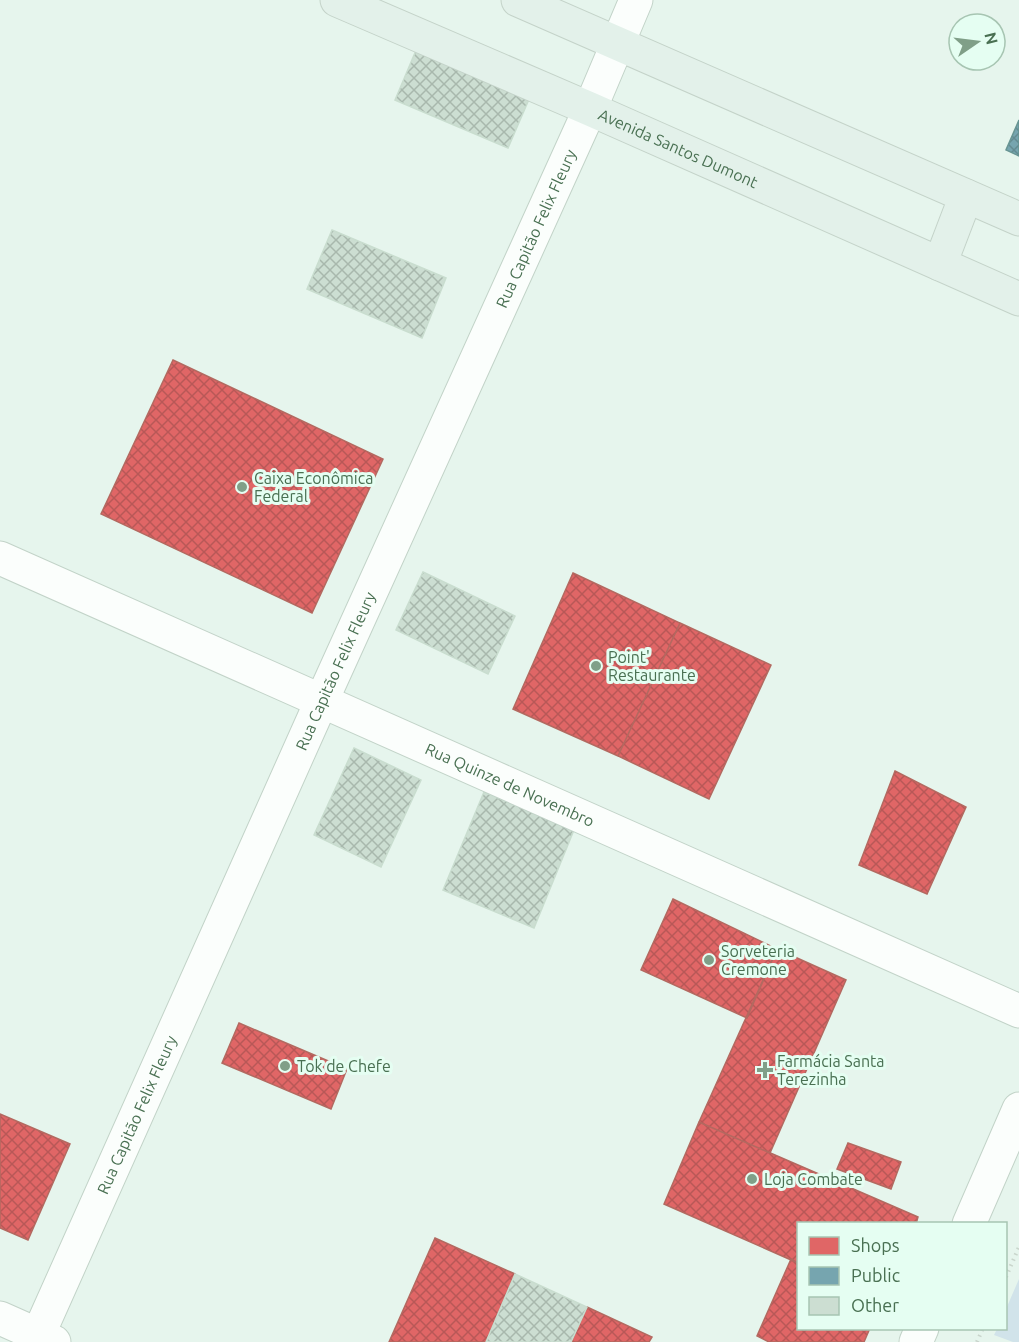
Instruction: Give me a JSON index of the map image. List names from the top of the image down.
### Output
{
  "streets": {
    "main road": ["Avenida Santos Dumont"],
    "street": ["Rua Capitão Felix Fleury", "Rua Quinze de Novembro"]
  },
  "crossings": [
    ["Avenida Santos Dumont", "Rua Capitão Felix Fleury"],
    ["Rua Capitão Felix Fleury", "Rua Quinze de Novembro"]
  ],
  "places": {
    "other": [
      "Caixa Econômica Federal",
      "Point' Restaurante",
      "Sorveteria Cremone",
      "Tok de Chefe",
      "Loja Combate"
    ],
    "health": ["Farmácia Santa Terezinha"]
  },
  "legend": ["Shops", "Public", "Other"],
  "north": "right"
}
